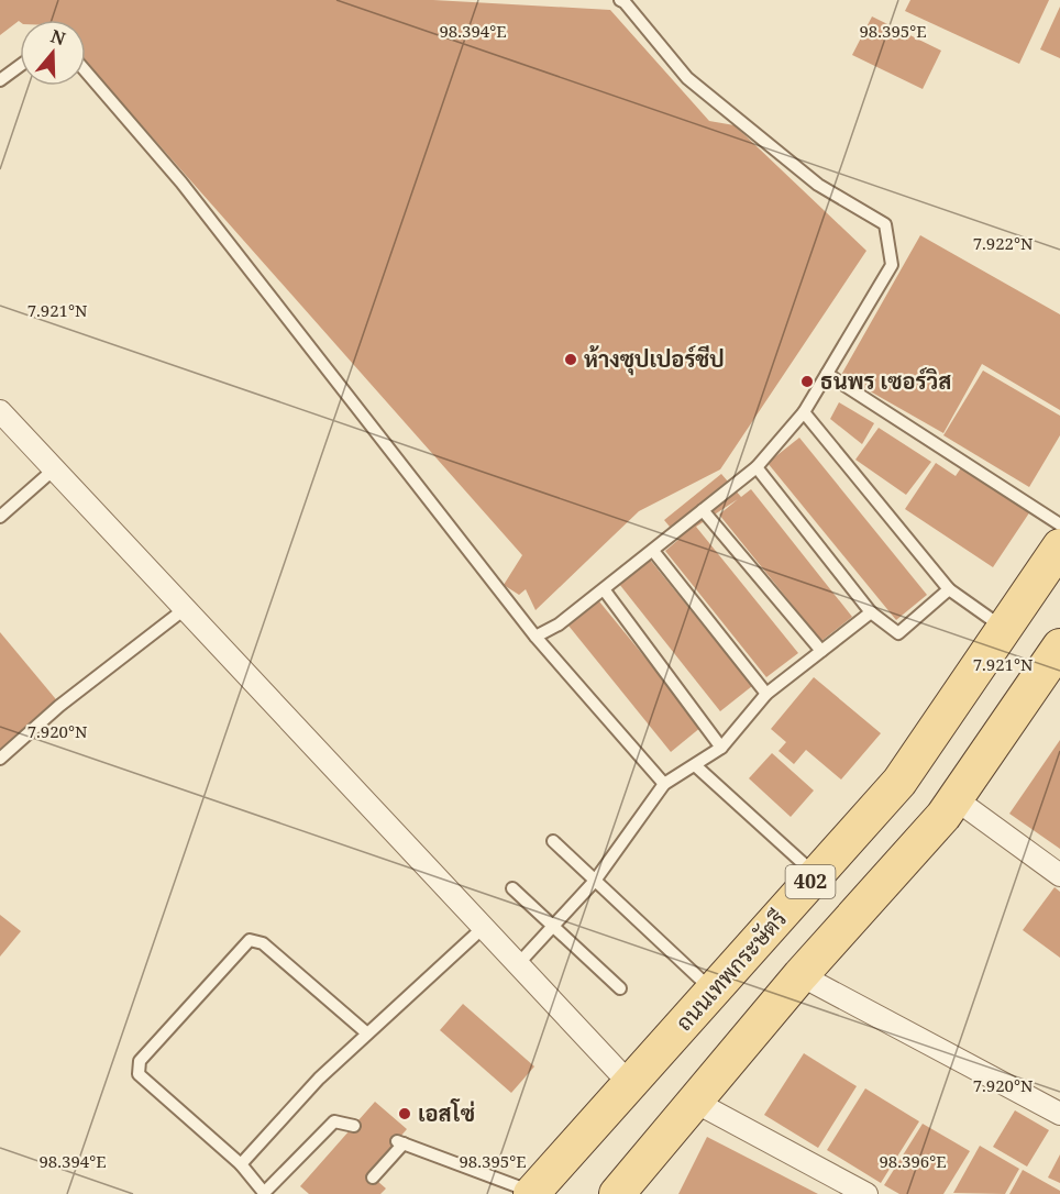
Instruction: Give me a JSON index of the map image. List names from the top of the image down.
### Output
{
  "streets": {
    "main road": ["402", "ถนนเทพกระษัตรี"]
  },
  "places": ["ห้างซุปเปอร์ชีป", "ธนพร เซอร์วิส", "เอสโซ่"],
  "north": "top",
  "coordinates": [
    "98.394°E",
    "98.395°E",
    "7.922°N",
    "7.921°N",
    "7.920°N",
    "98.396°E"
  ]
}
